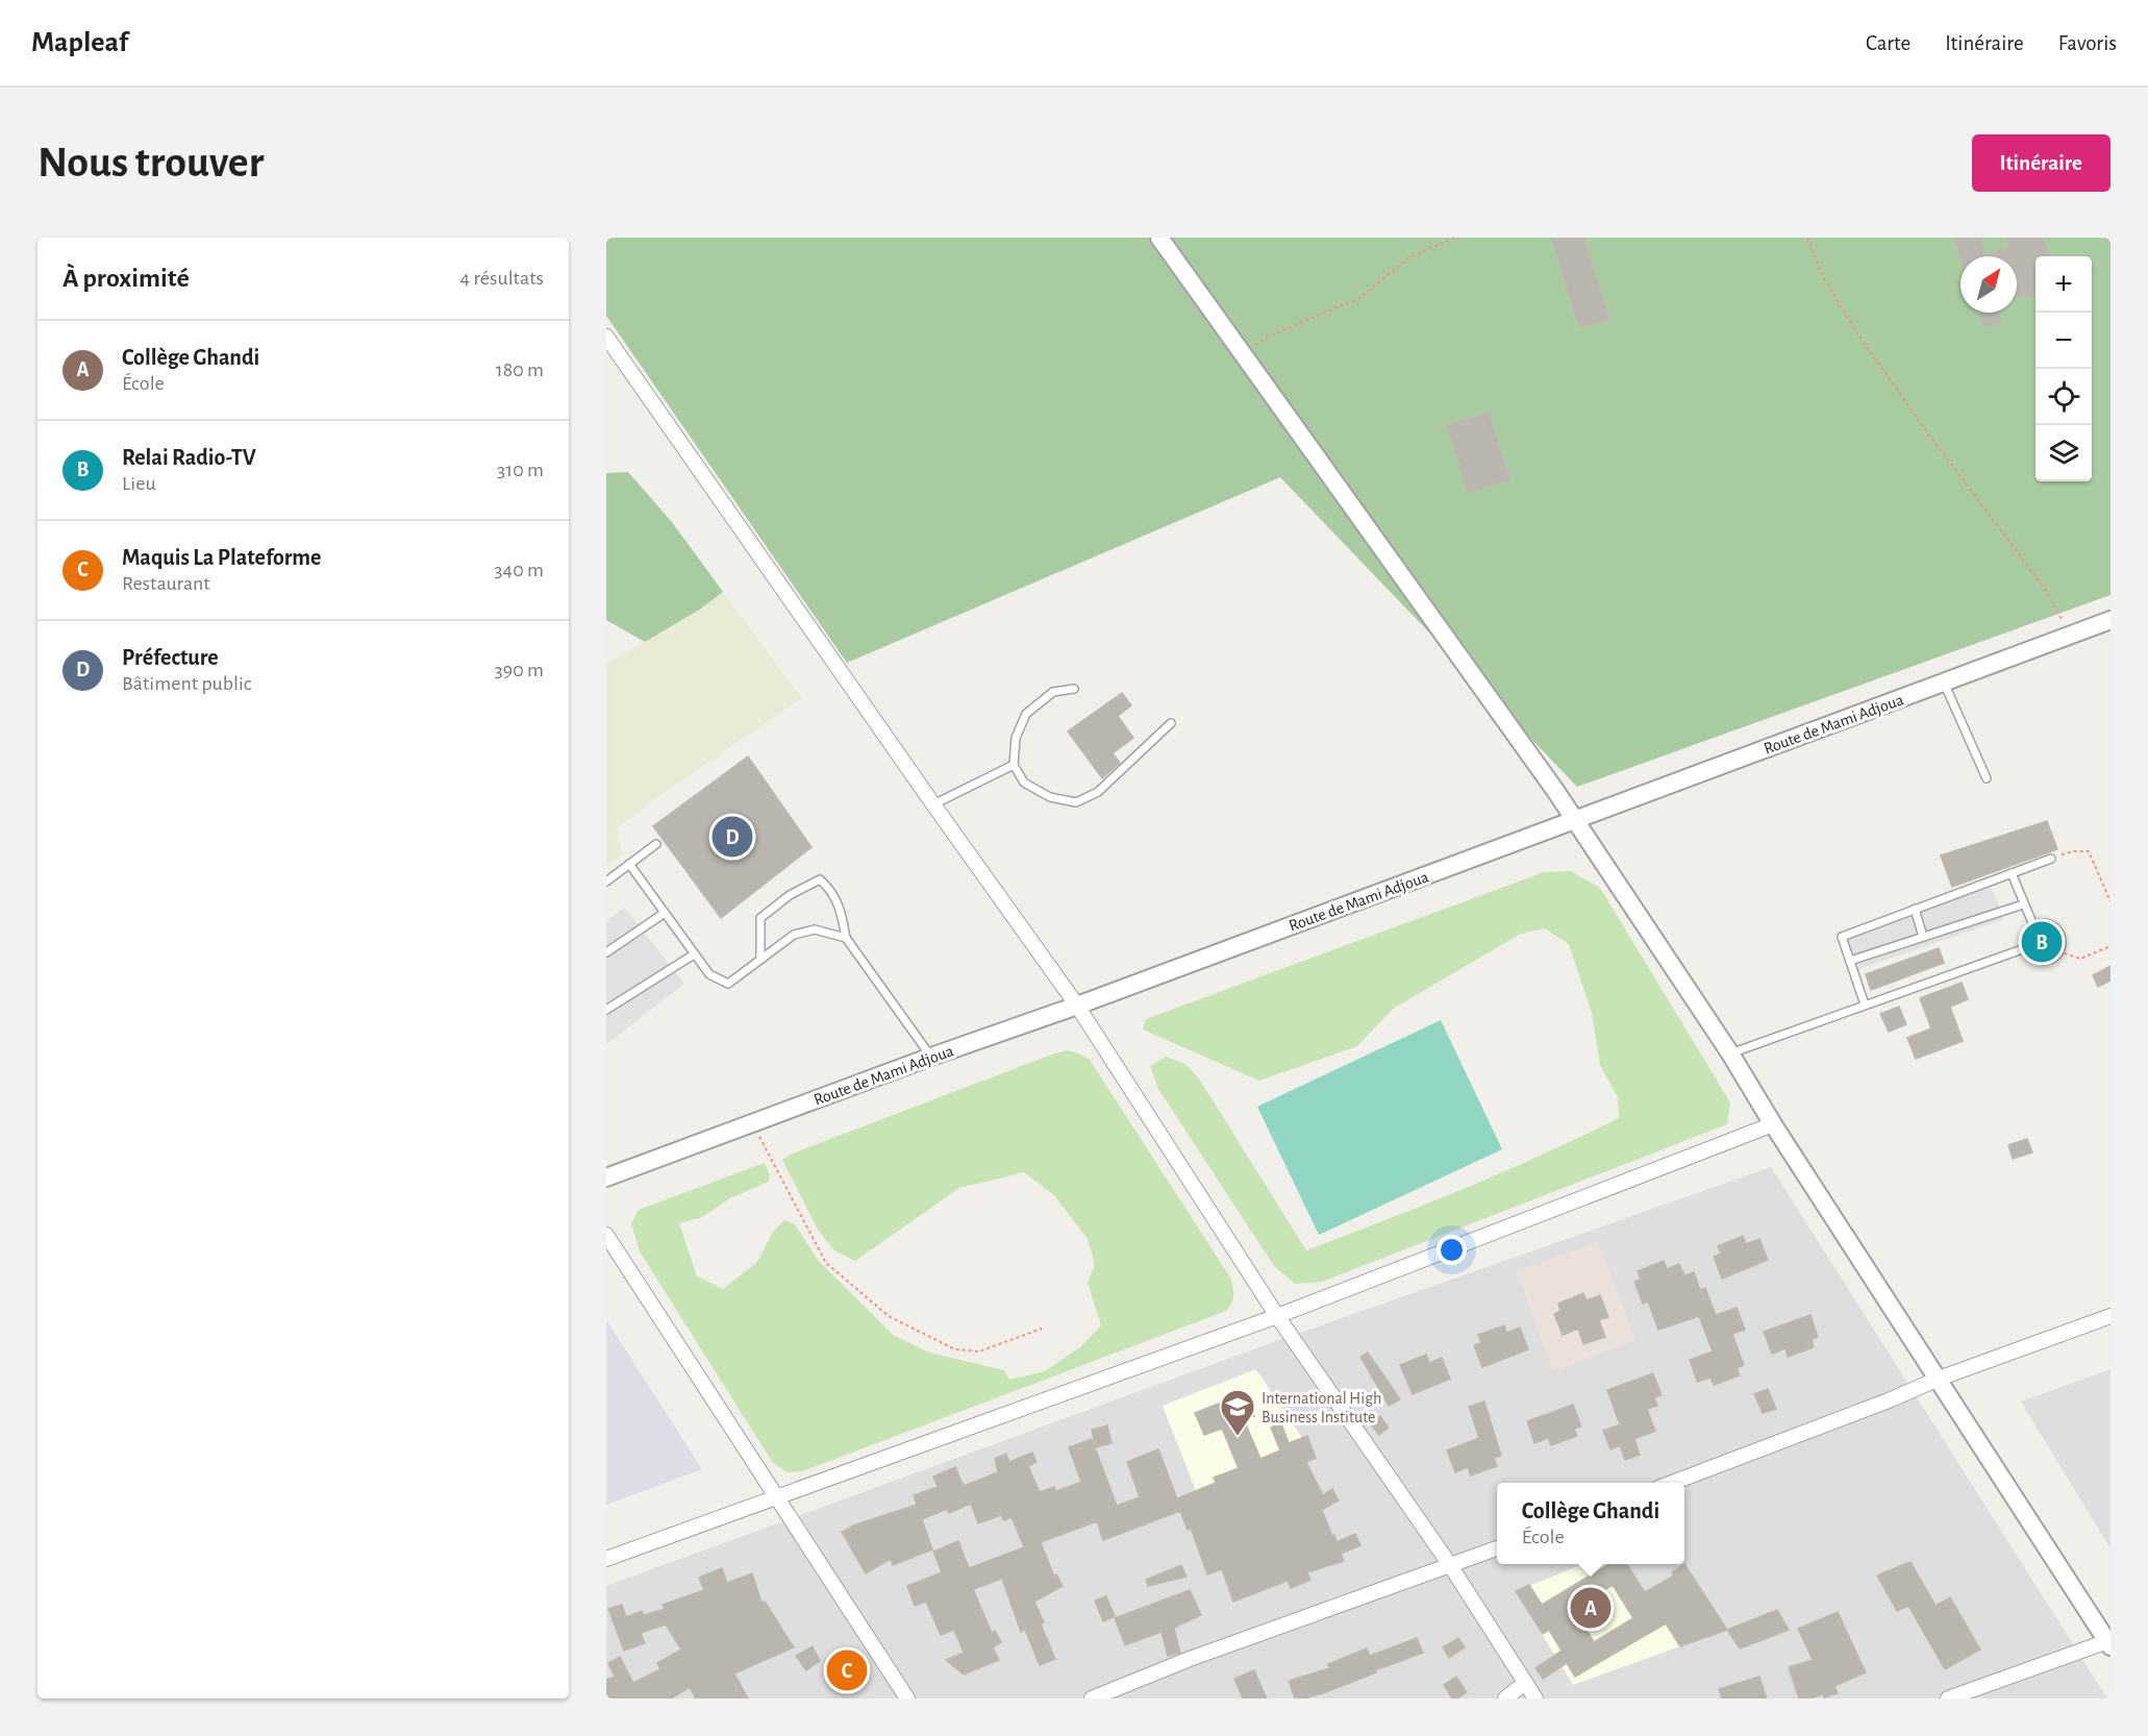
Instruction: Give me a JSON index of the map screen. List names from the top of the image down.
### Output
{
  "streets": {
    "street": ["Route de Mami Adjoua"]
  },
  "places": {
    "school or university": ["International High Business Institute"]
  },
  "north": "top right",
  "page": {
    "header": "Mapleaf",
    "nav": ["Carte", "Itinéraire", "Favoris"],
    "buttons": "Itinéraire",
    "title": "Nous trouver",
    "heading": ["À proximité", "4 résultats"],
    "map_buttons": ["+", "−"],
    "list": [
      {
        "mark": "A",
        "name": "Collège Ghandi",
        "note": "École",
        "value": "180 m"
      },
      {
        "mark": "B",
        "name": "Relai Radio-TV",
        "note": "Lieu",
        "value": "310 m"
      },
      {
        "mark": "C",
        "name": "Maquis La Plateforme",
        "note": "Restaurant",
        "value": "340 m"
      },
      {
        "mark": "D",
        "name": "Préfecture",
        "note": "Bâtiment public",
        "value": "390 m"
      }
    ],
    "pins": [
      "D",
      "B",
      "A",
      "C"
    ],
    "popup": ["Collège Ghandi", "École"]
  }
}
